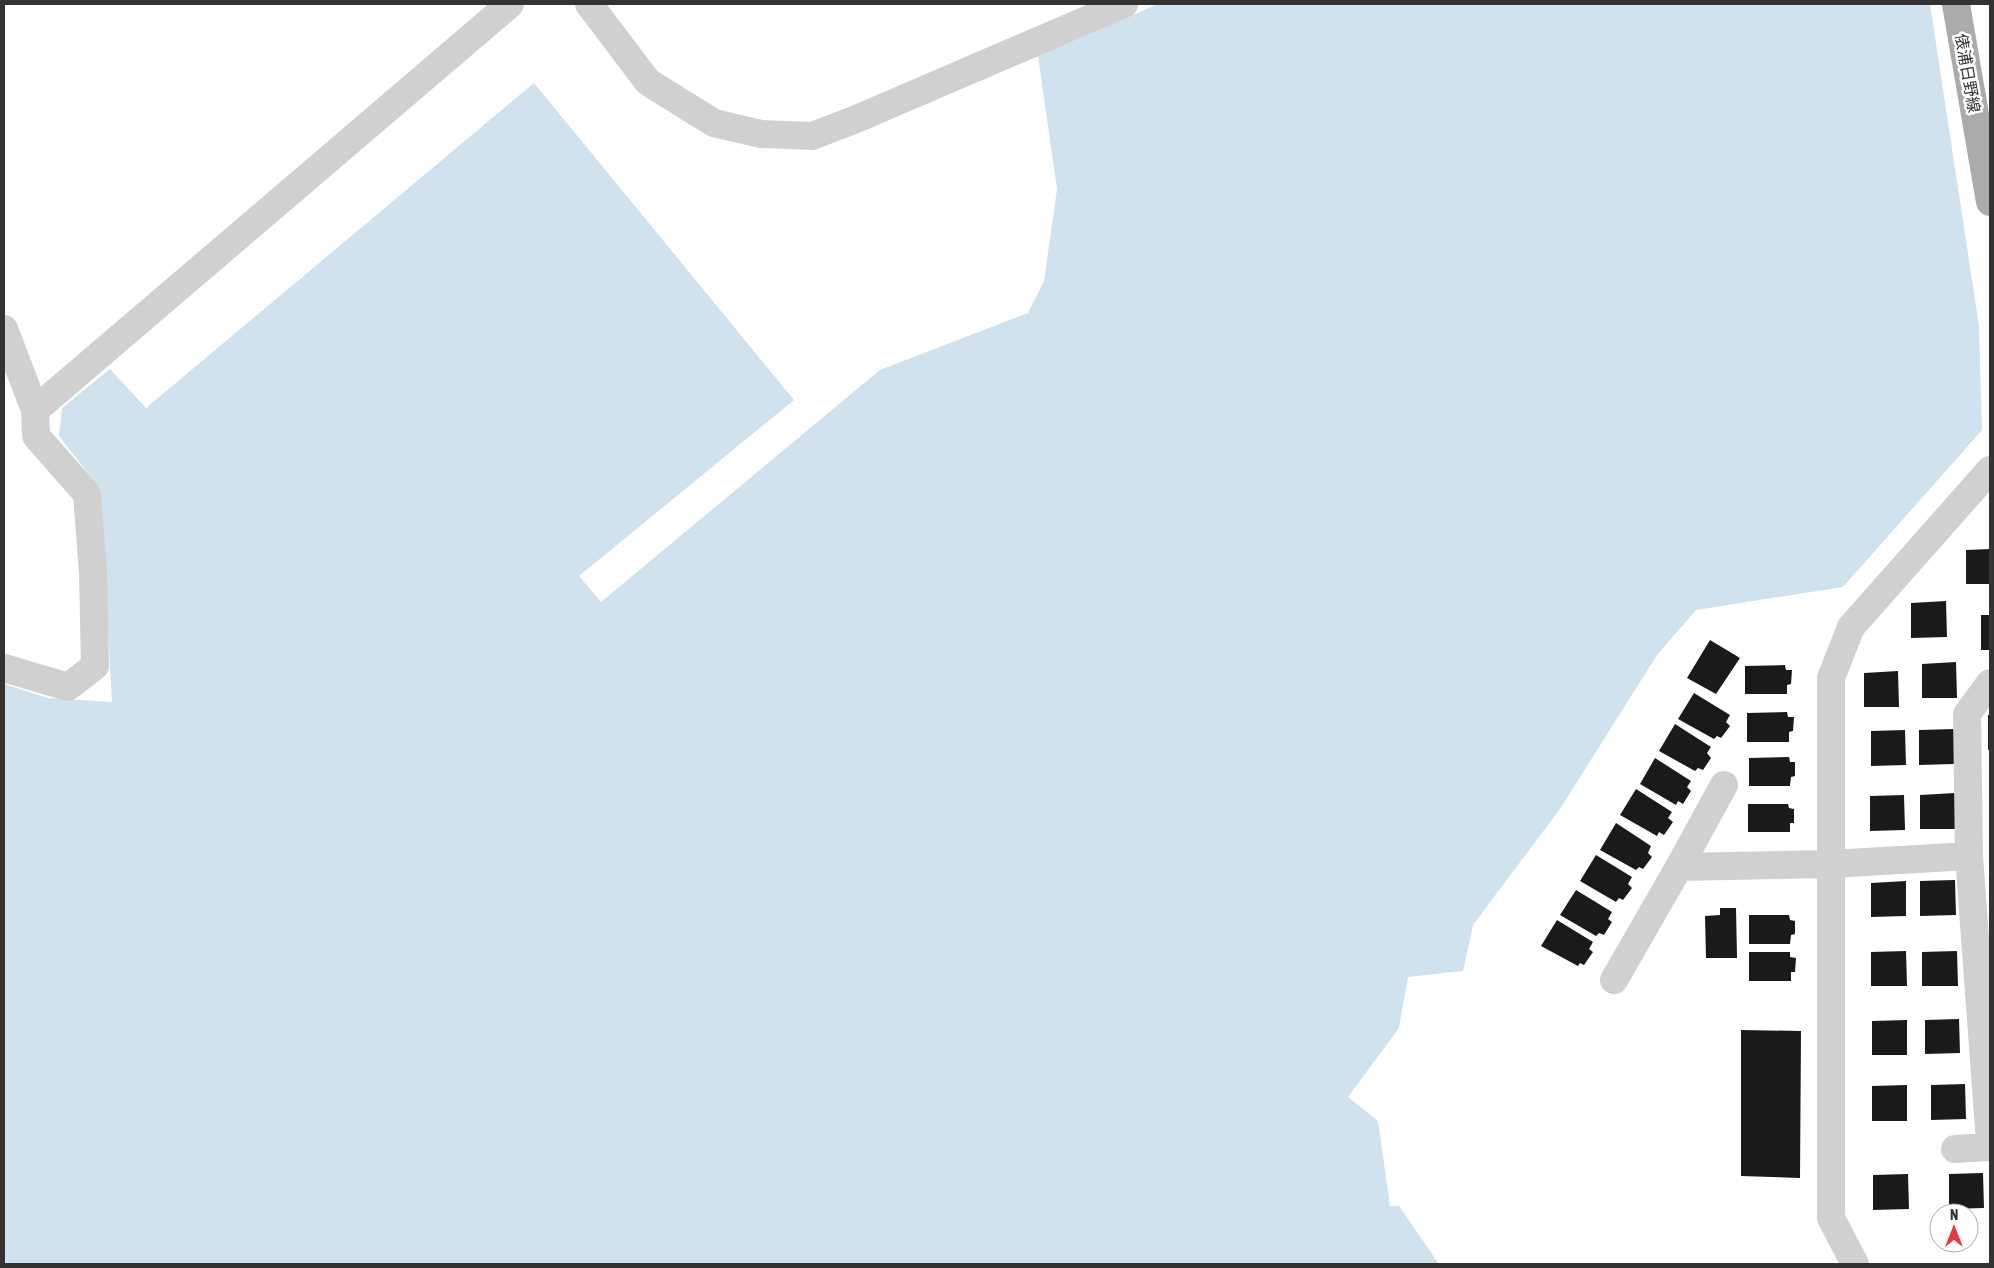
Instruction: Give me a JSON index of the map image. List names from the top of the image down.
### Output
{
  "streets": {
    "main road": ["俵浦日野線"]
  },
  "north": "top"
}
